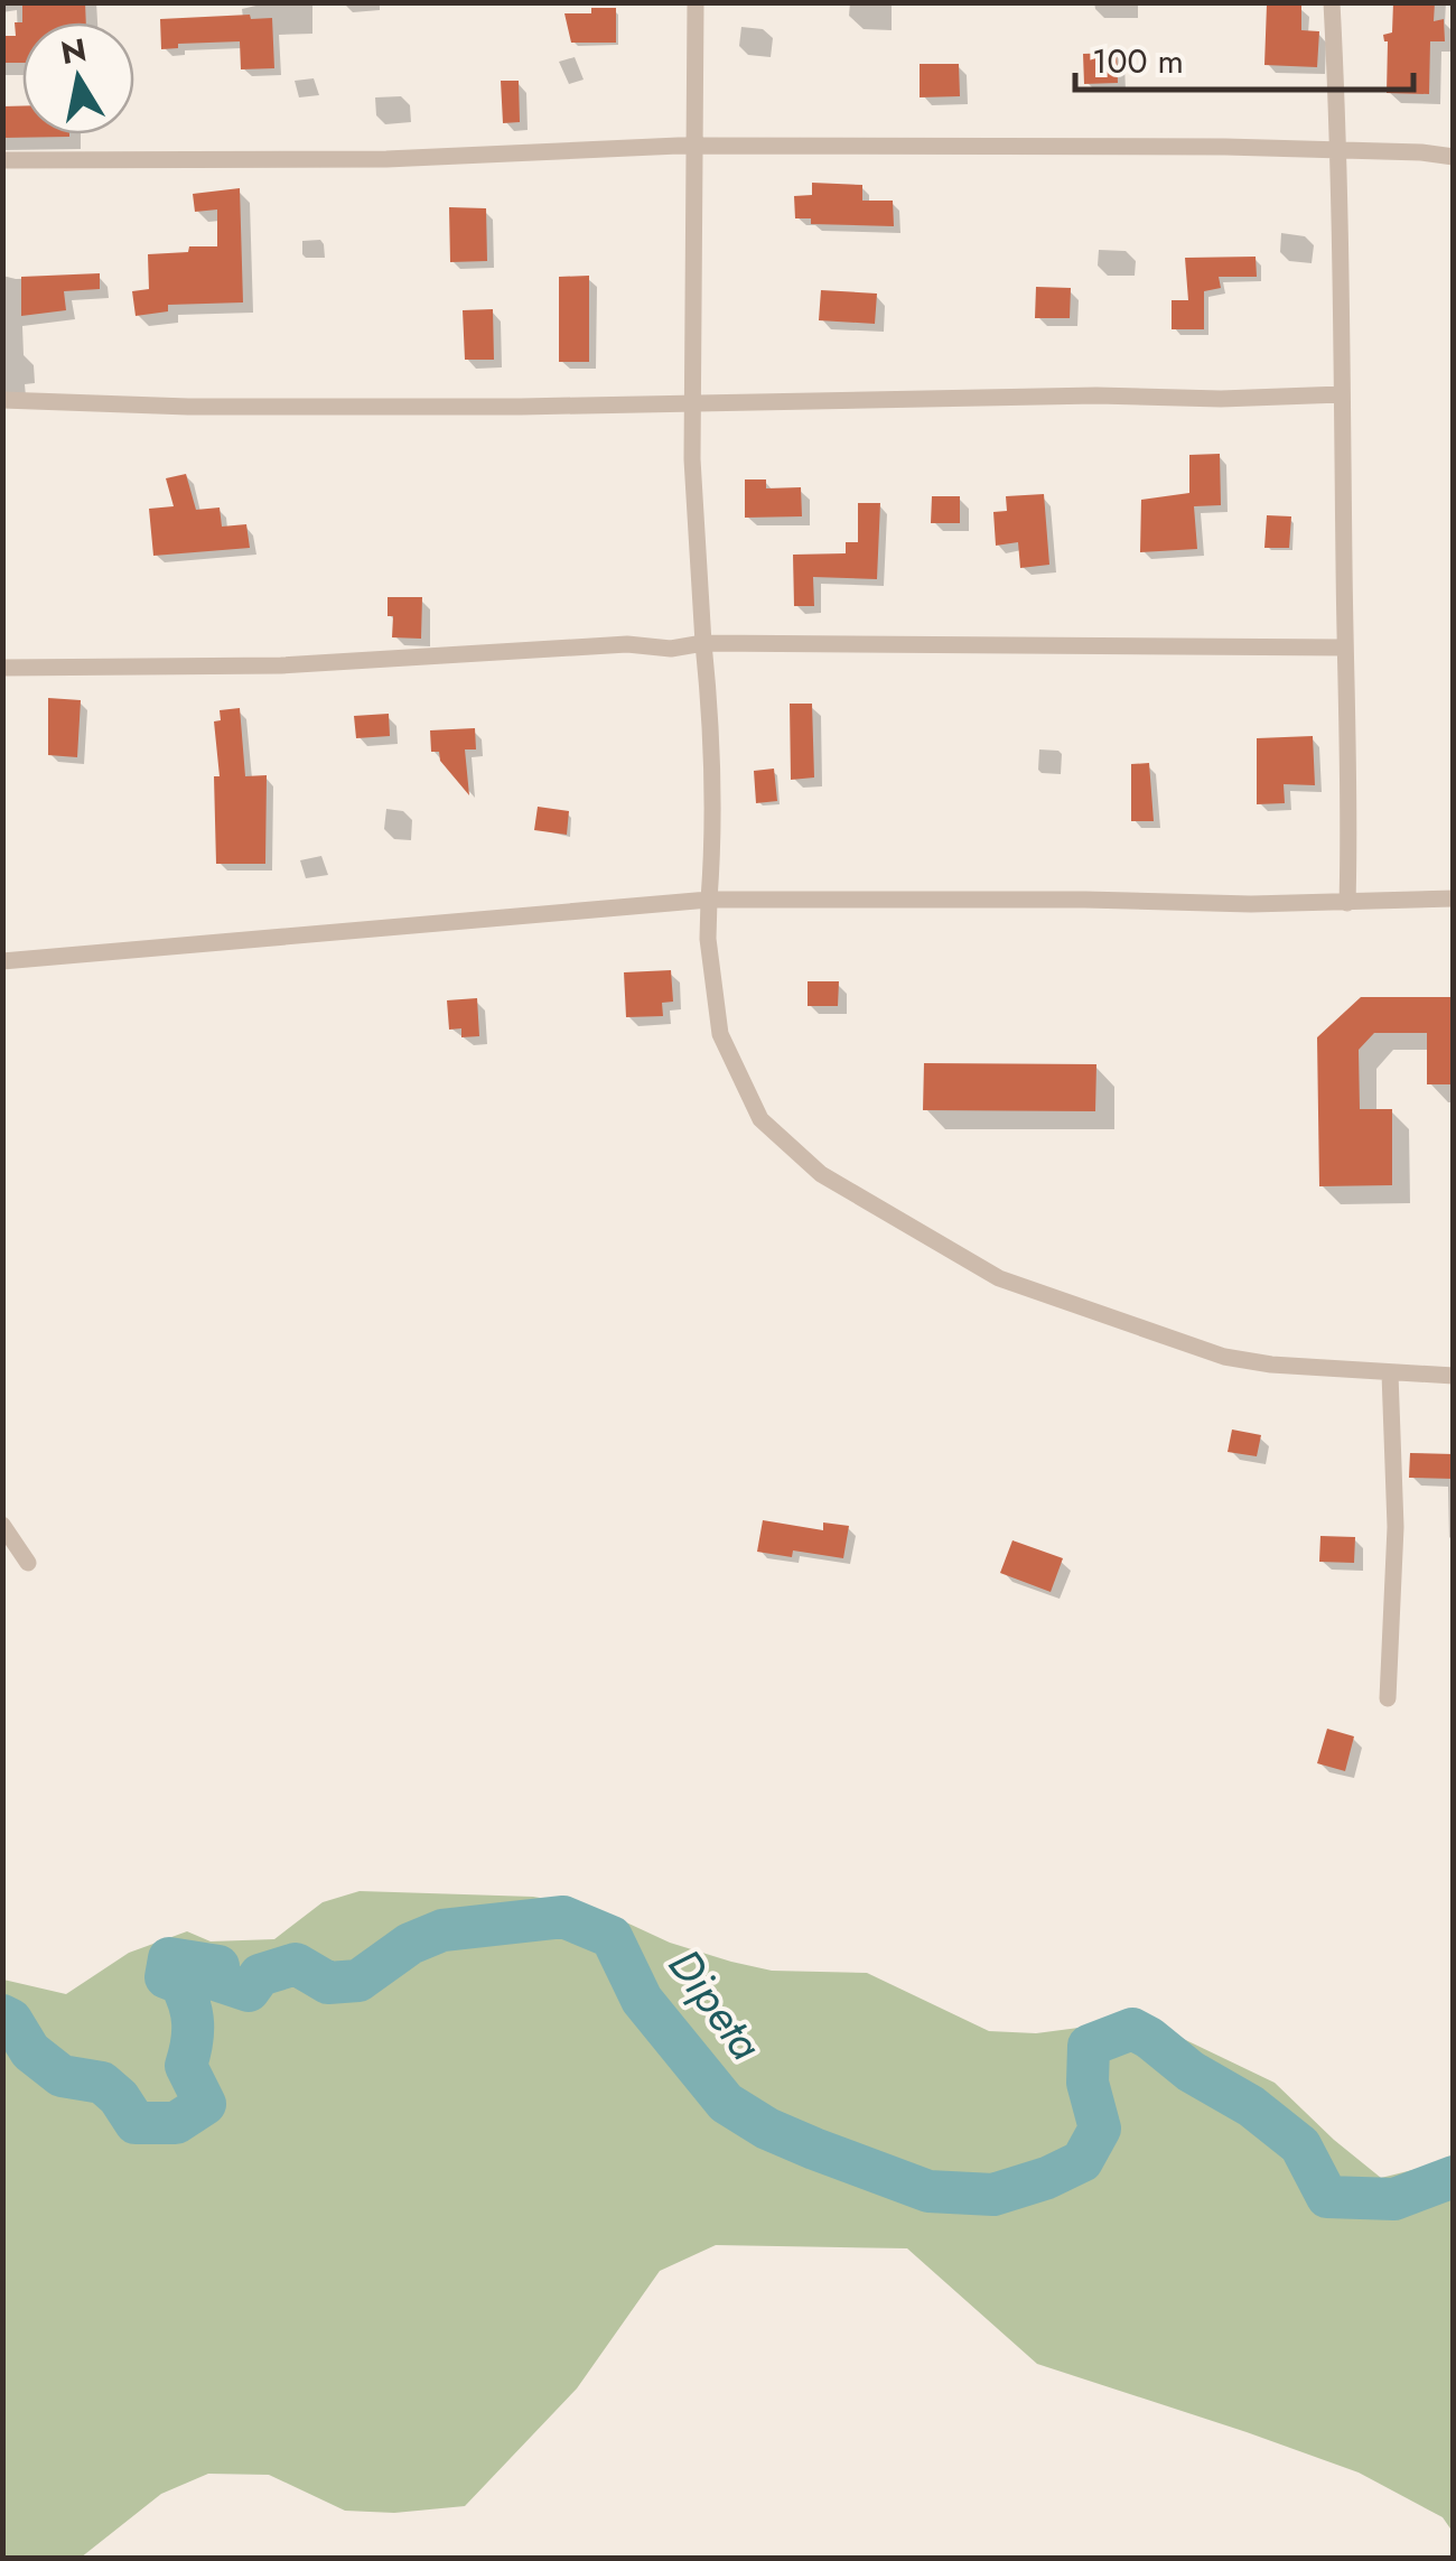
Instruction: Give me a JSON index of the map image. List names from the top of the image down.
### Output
{
  "water": ["Dipeta"],
  "scale_bar": "100 m",
  "north": "top"
}
